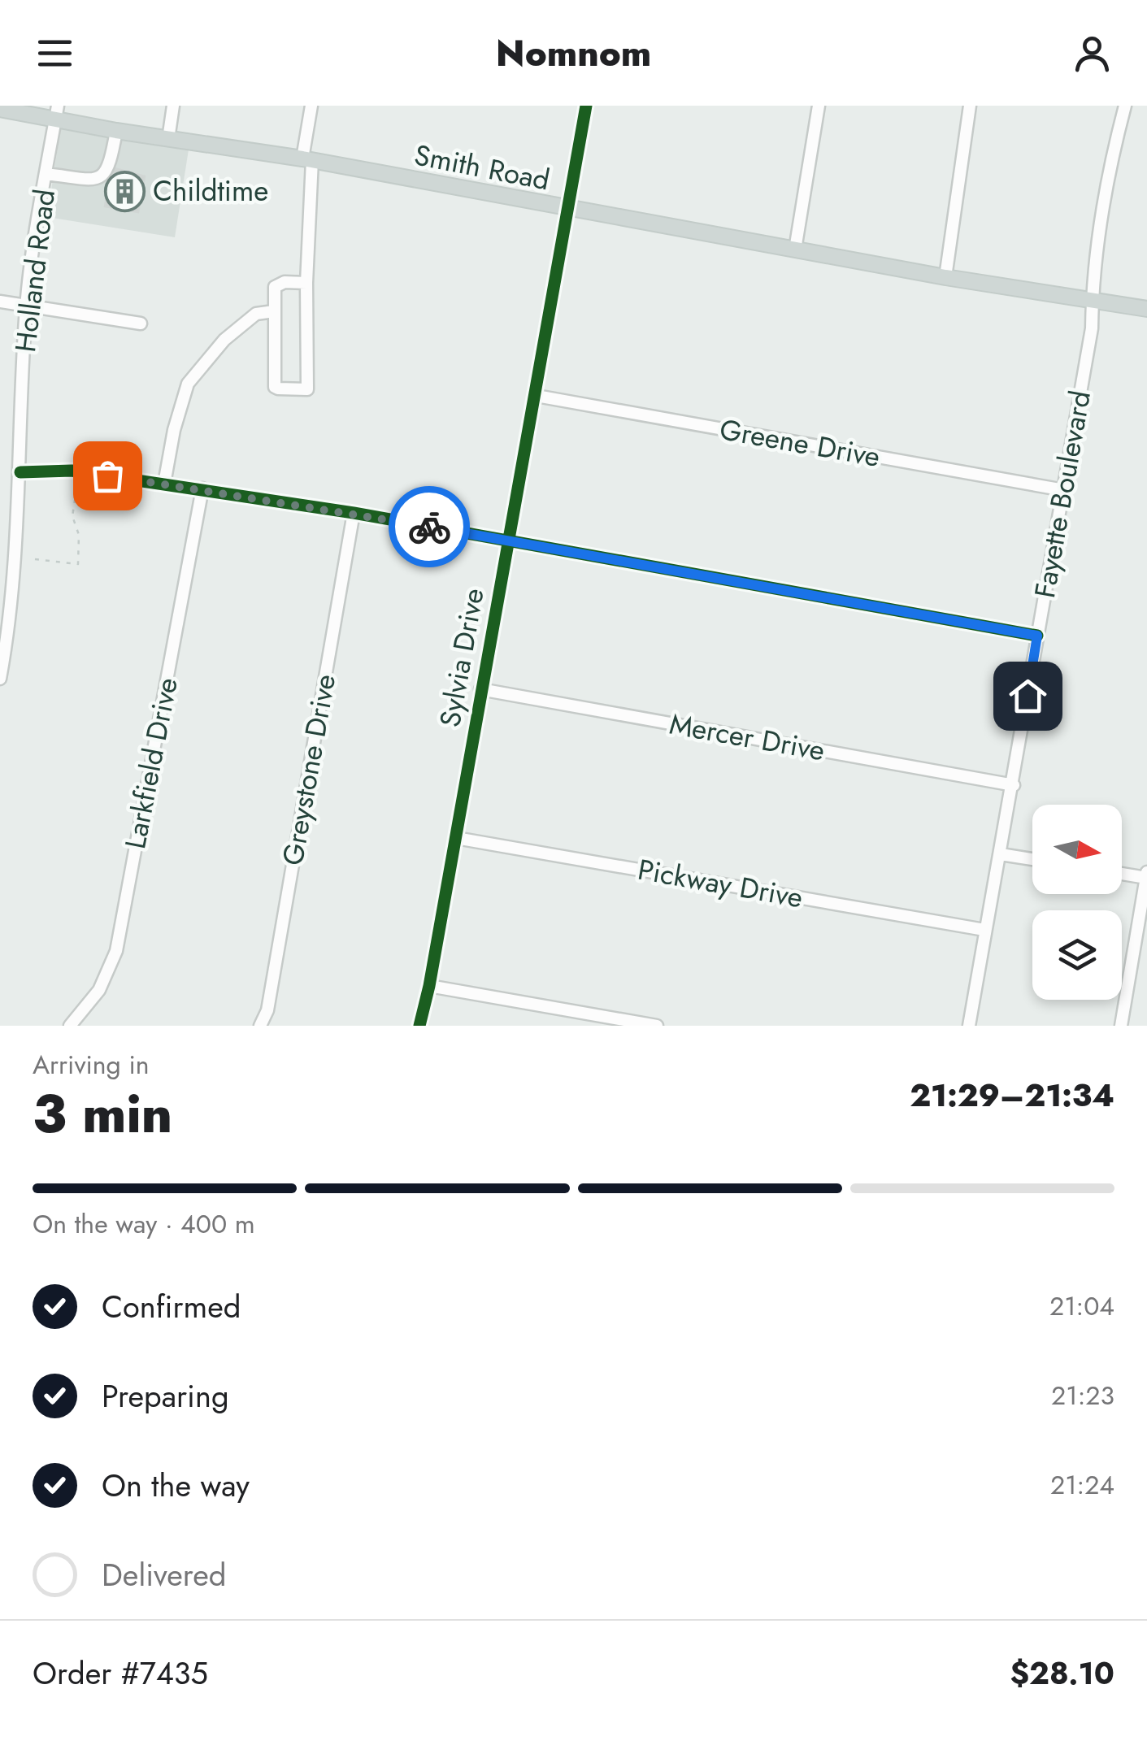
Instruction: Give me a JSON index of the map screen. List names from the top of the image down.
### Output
{
  "streets": {
    "main road": ["Smith Road"],
    "street": [
      "Holland Road",
      "Greene Drive",
      "Fayette Boulevard",
      "Sylvia Drive",
      "Mercer Drive",
      "Larkfield Drive",
      "Greystone Drive",
      "Pickway Drive"
    ]
  },
  "crossings": [
    ["Smith Road", "Holland Road"],
    ["Smith Road", "Fayette Boulevard"],
    ["Smith Road", "Sylvia Drive"],
    ["Greene Drive", "Fayette Boulevard"],
    ["Greene Drive", "Sylvia Drive"],
    ["Fayette Boulevard", "Mercer Drive"],
    ["Fayette Boulevard", "Pickway Drive"],
    ["Sylvia Drive", "Mercer Drive"],
    ["Sylvia Drive", "Pickway Drive"]
  ],
  "places": {
    "building": ["Childtime"]
  },
  "north": "right",
  "page": {
    "header": "Nomnom",
    "heading": ["3 min", "Arriving in", "21:29–21:34"],
    "panel": ["Order #7435", "$28.10"],
    "bar": "On the way · 400 m",
    "list": [
      ["Confirmed", "21:04"],
      ["Preparing", "21:23"],
      ["On the way", "21:24"],
      "Delivered"
    ]
  }
}
